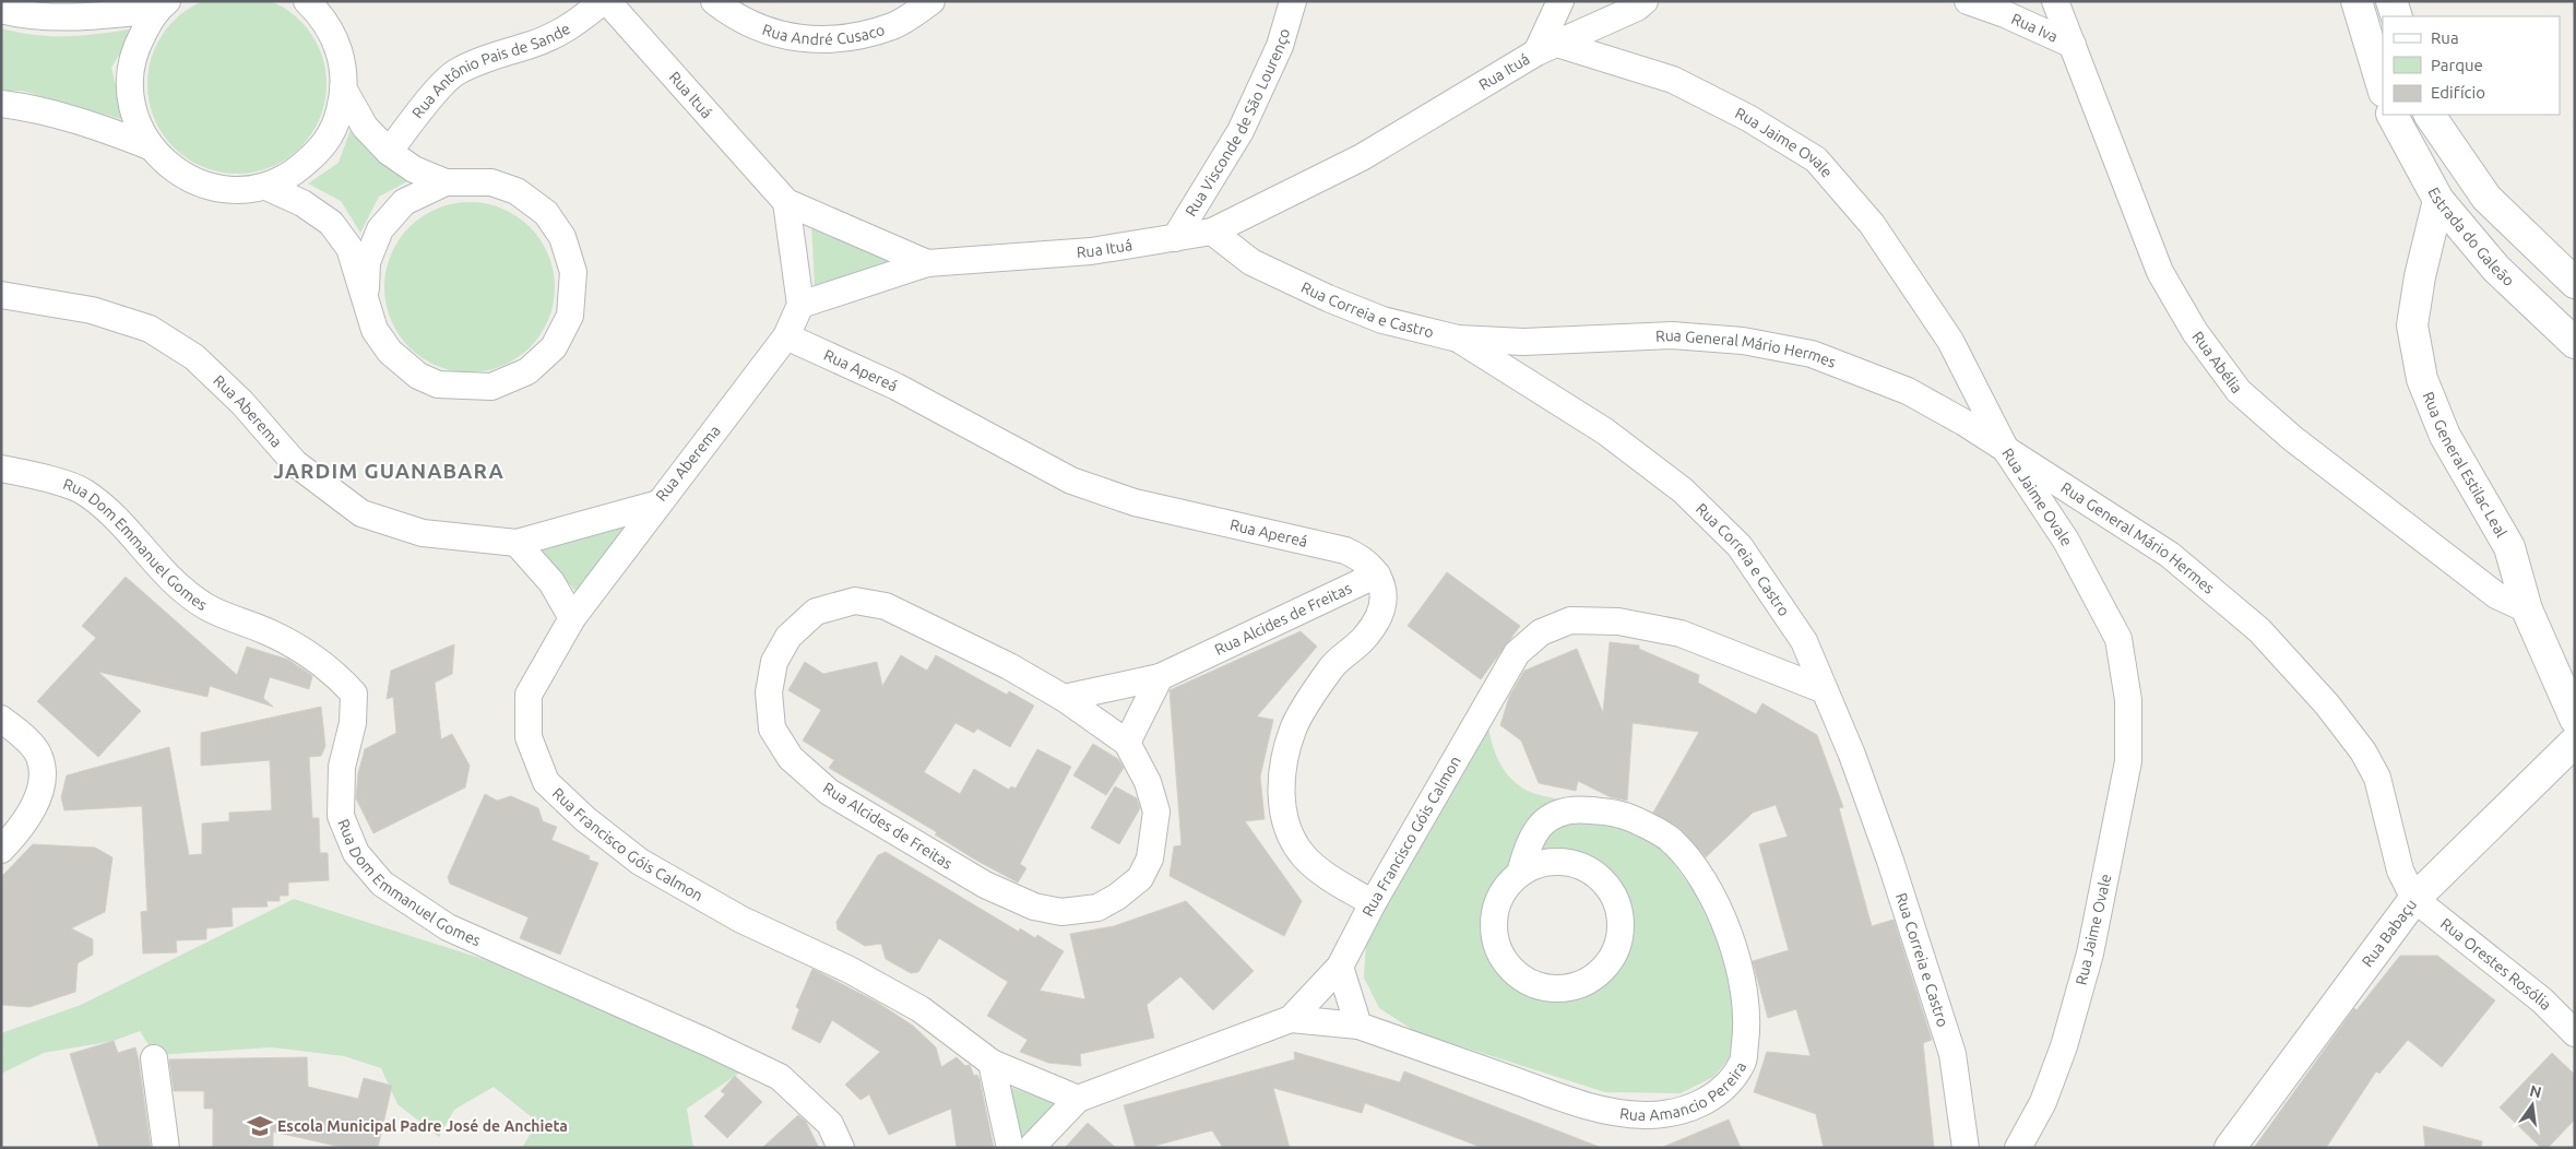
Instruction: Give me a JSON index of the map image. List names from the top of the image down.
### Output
{
  "streets": {
    "street": [
      "Rua André Cusaco",
      "Rua Iva",
      "Rua Ituá",
      "Rua Antônio Pais de Sande",
      "Rua Visconde de São Lourenço",
      "Rua Jaime Ovale",
      "Estrada do Galeão",
      "Rua Correia e Castro",
      "Rua General Mário Hermes",
      "Rua Abélia",
      "Rua Apereá",
      "Rua Aberema",
      "Rua General Estilac Leal",
      "Rua Dom Emmanuel Gomes",
      "Rua Alcides de Freitas",
      "Rua Francisco Góis Calmon",
      "Rua Babaçu",
      "Rua Orestes Rosólia",
      "Rua Amancio Pereira"
    ]
  },
  "crossings": [
    ["Rua Iva", "Rua Abélia"],
    ["Rua Ituá", "Rua Visconde de São Lourenço"],
    ["Rua Ituá", "Rua Jaime Ovale"],
    ["Rua Ituá", "Rua Correia e Castro"],
    ["Rua Jaime Ovale", "Rua General Mário Hermes"],
    ["Estrada do Galeão", "Rua General Estilac Leal"],
    ["Rua Correia e Castro", "Rua General Mário Hermes"],
    ["Rua Correia e Castro", "Rua Francisco Góis Calmon"],
    ["Rua General Mário Hermes", "Rua Babaçu"],
    ["Rua General Mário Hermes", "Rua Orestes Rosólia"],
    ["Rua Abélia", "Rua General Estilac Leal"],
    ["Rua Apereá", "Rua Aberema"],
    ["Rua Apereá", "Rua Alcides de Freitas"],
    ["Rua Aberema", "Rua Francisco Góis Calmon"],
    ["Rua Francisco Góis Calmon", "Rua Amancio Pereira"],
    ["Rua Babaçu", "Rua Orestes Rosólia"]
  ],
  "districts": ["JARDIM GUANABARA"],
  "places": {
    "school or university": ["Escola Municipal Padre José de Anchieta"]
  },
  "legend": ["Rua", "Parque", "Edifício"],
  "north": "top"
}
